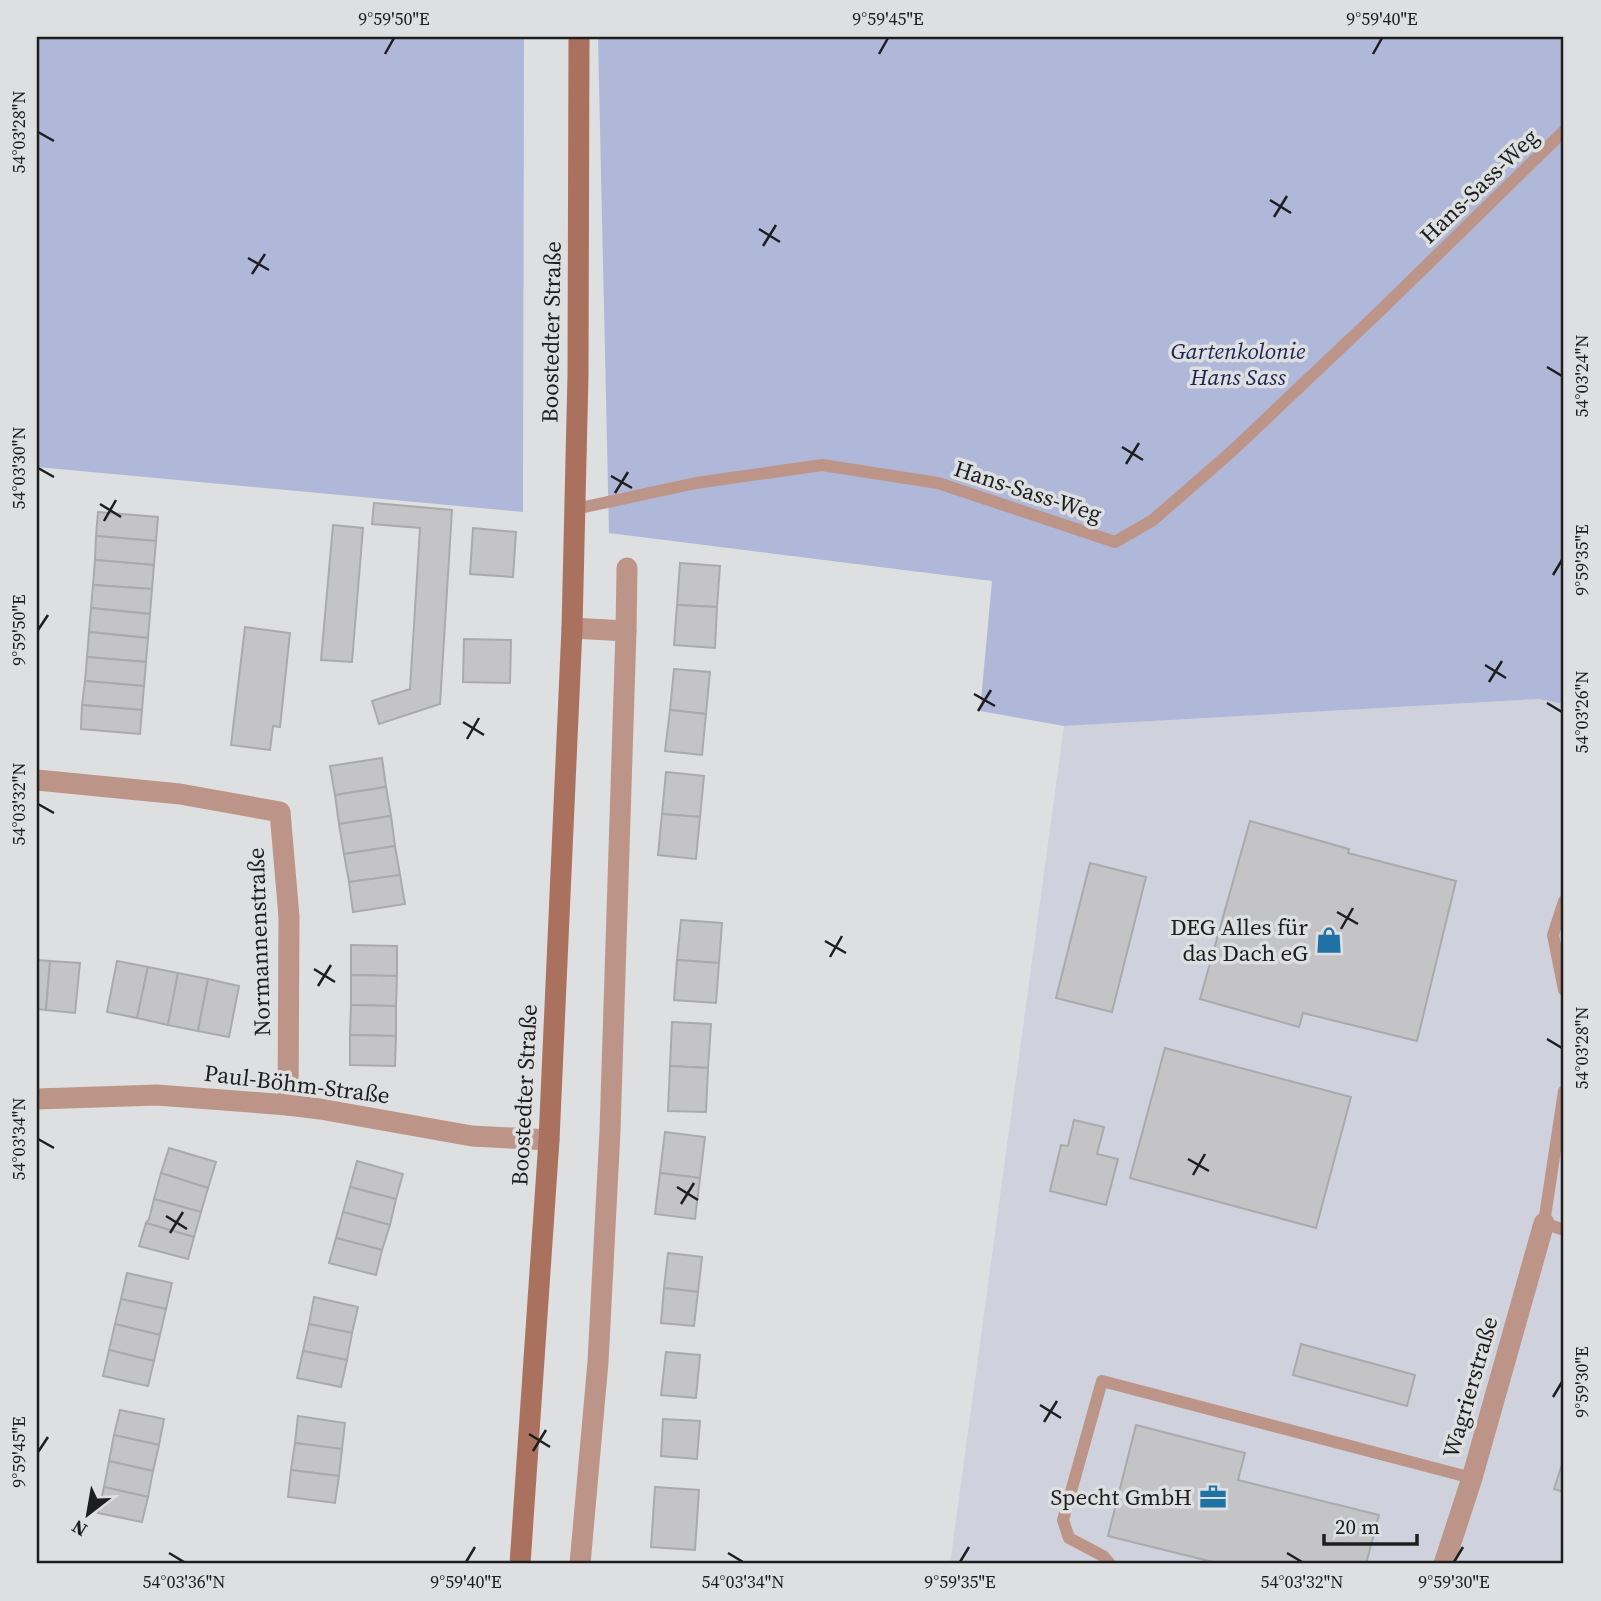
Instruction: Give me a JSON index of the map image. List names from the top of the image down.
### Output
{
  "streets": {
    "street": [
      "Boostedter Straße",
      "Normannenstraße",
      "Paul-Böhm-Straße",
      "Wagrierstraße"
    ],
    "lane": ["Hans-Sass-Weg"]
  },
  "crossings": [
    ["Hans-Sass-Weg", "Boostedter Straße"],
    ["Boostedter Straße", "Paul-Böhm-Straße"],
    ["Normannenstraße", "Paul-Böhm-Straße"]
  ],
  "parks": ["Gartenkolonie Hans Sass"],
  "places": {
    "shop": ["DEG Alles für das Dach eG"],
    "office": ["Specht GmbH"]
  },
  "scale_bar": "20 m",
  "north": "bottom left",
  "coordinates": [
    "9°59'50\"E",
    "9°59'45\"E",
    "9°59'40\"E",
    "54°03'28\"N",
    "54°03'24\"N",
    "54°03'30\"N",
    "9°59'35\"E",
    "54°03'26\"N",
    "54°03'32\"N",
    "54°03'34\"N",
    "9°59'30\"E",
    "54°03'36\"N"
  ]
}
